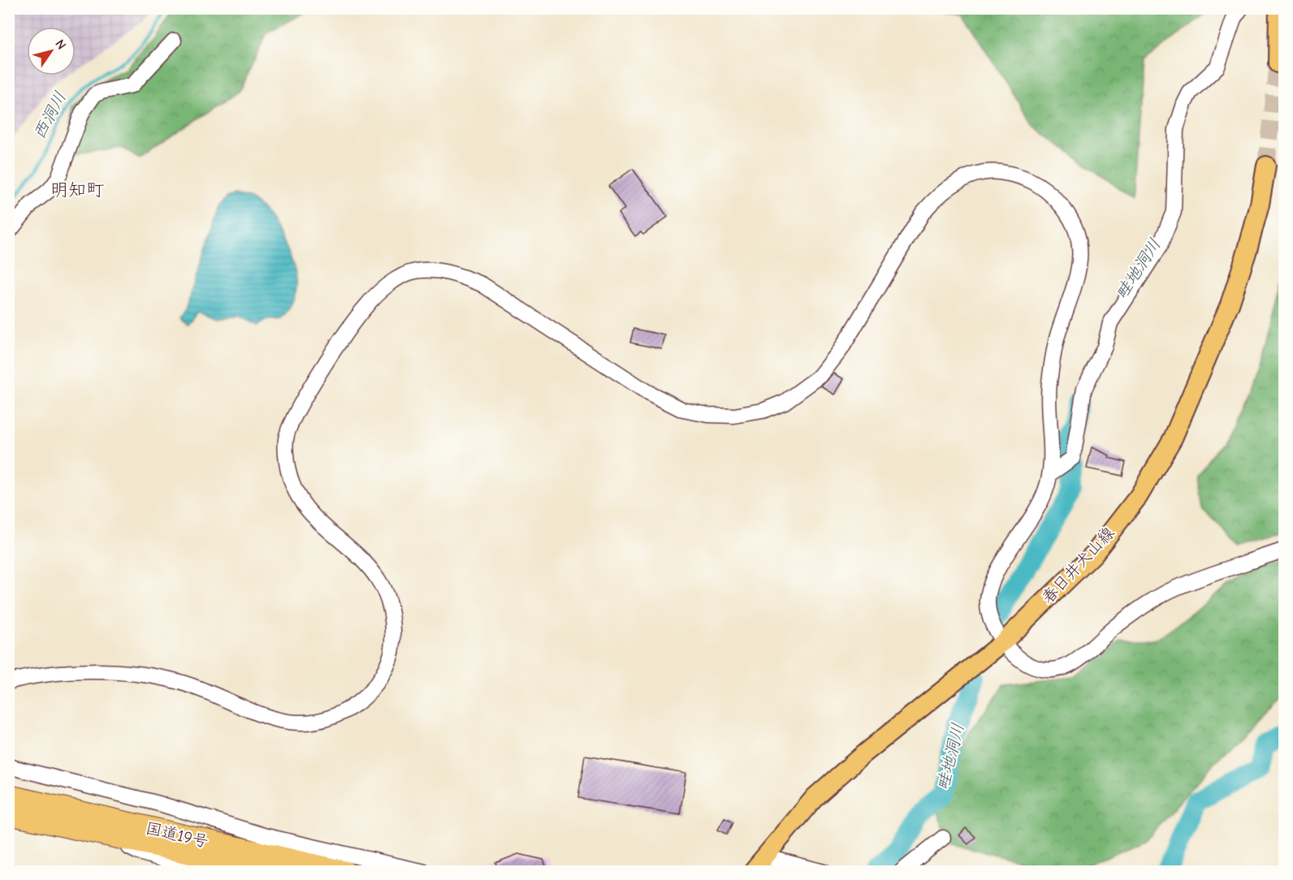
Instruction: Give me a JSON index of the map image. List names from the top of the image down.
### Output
{
  "streets": {
    "highway": ["国道19号"],
    "main road": ["春日井犬山線"]
  },
  "districts": ["明知町"],
  "water": ["西洞川", "畦地洞川"],
  "north": "top right"
}
